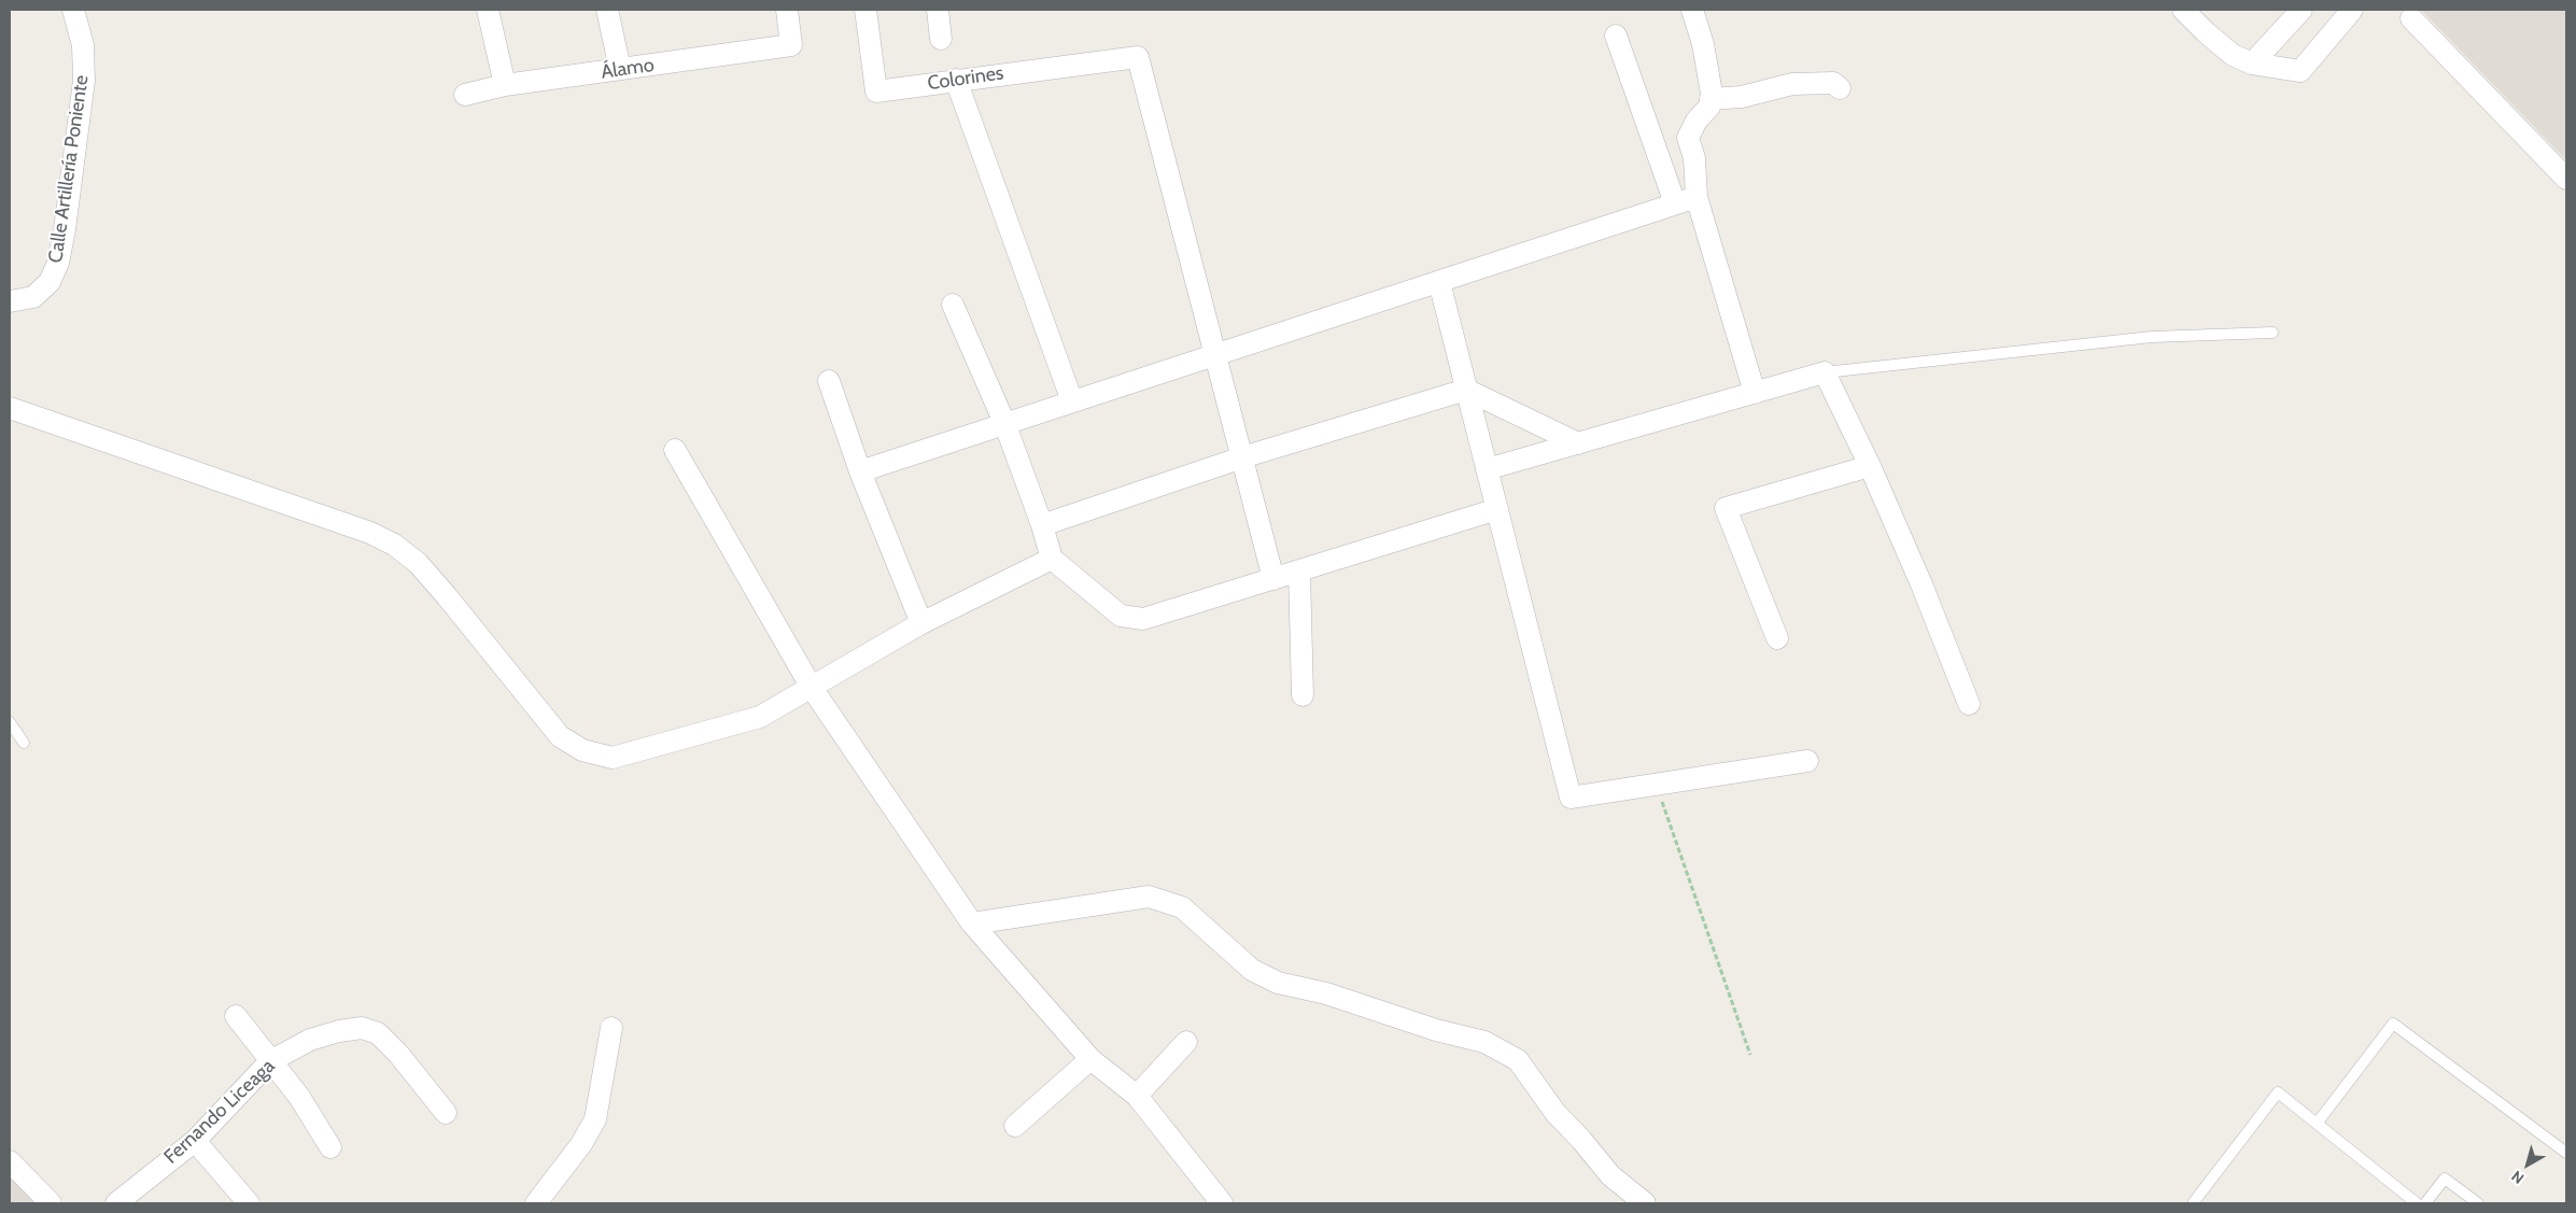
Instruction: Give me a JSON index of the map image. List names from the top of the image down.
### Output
{
  "streets": {
    "street": [
      "Álamo",
      "Colorines",
      "Calle Artillería Poniente",
      "Fernando Liceaga"
    ]
  },
  "north": "bottom left"
}
